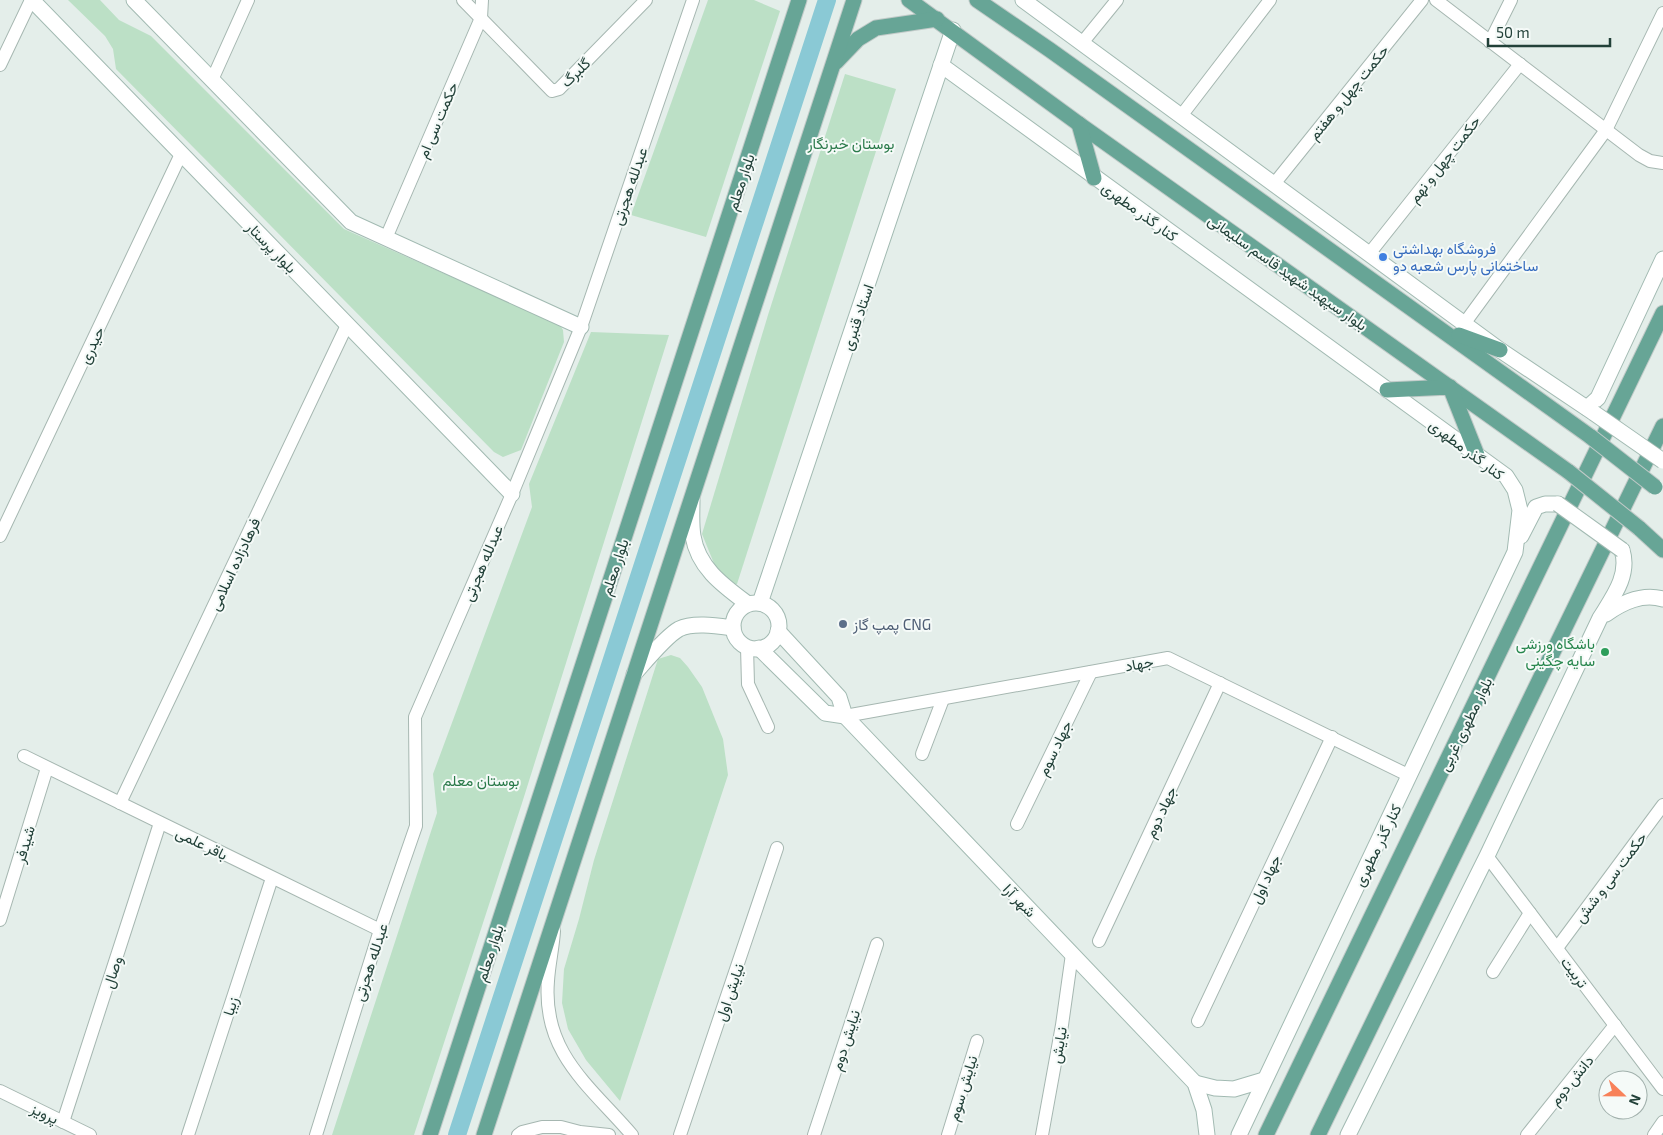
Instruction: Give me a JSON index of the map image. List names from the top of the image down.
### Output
{
  "streets": {
    "main road": ["بلوار معلم", "بلوار سپهبد شهید قاسم سلیمانی", "بلوار مطهری غربی"],
    "street": [
      "گلبرگ",
      "حکمت چهل و هفتم",
      "حکمت سی ام",
      "حکمت چهل و نهم",
      "عبدلله هجرتی",
      "کنار گذر مطهری",
      "بلوار پرستار",
      "استاد قنبری",
      "حیدری",
      "فرهادزاده اسلامی",
      "جهاد",
      "جهاد سوم",
      "جهاد دوم",
      "باقر علمی",
      "شیدفر",
      "حکمت سی و شش",
      "جهاد اول",
      "شهر آرا",
      "وصال",
      "تربیت",
      "نیایش اول",
      "زیبا",
      "نیایش دوم",
      "نيايش",
      "دانش دوم",
      "نیایش سوم",
      "پرویز"
    ]
  },
  "crossings": [
    ["گلبرگ", "حکمت سی ام"],
    ["عبدلله هجرتی", "بلوار پرستار"],
    ["عبدلله هجرتی", "باقر علمی"],
    ["کنار گذر مطهری", "استاد قنبری"],
    ["کنار گذر مطهری", "جهاد"],
    ["بلوار پرستار", "حیدری"],
    ["بلوار پرستار", "فرهادزاده اسلامی"],
    ["بلوار سپهبد شهید قاسم سلیمانی", "استاد قنبری"],
    ["استاد قنبری", "شهر آرا"],
    ["فرهادزاده اسلامی", "باقر علمی"],
    ["جهاد", "جهاد سوم"],
    ["جهاد", "جهاد دوم"],
    ["جهاد", "جهاد اول"],
    ["جهاد", "شهر آرا"],
    ["باقر علمی", "شیدفر"],
    ["باقر علمی", "وصال"],
    ["باقر علمی", "زیبا"],
    ["حکمت سی و شش", "تربیت"],
    ["شهر آرا", "نيايش"],
    ["وصال", "پرویز"],
    ["تربیت", "دانش دوم"]
  ],
  "parks": ["بوستان خبرنگار", "بوستان معلم"],
  "places": ["فروشگاه بهداشتی ساختمانی پارس شعبه دو", "پمپ گاز CNG", "باشگاه ورزشى سايه چگينى"],
  "scale_bar": "50 m",
  "north": "right"
}
